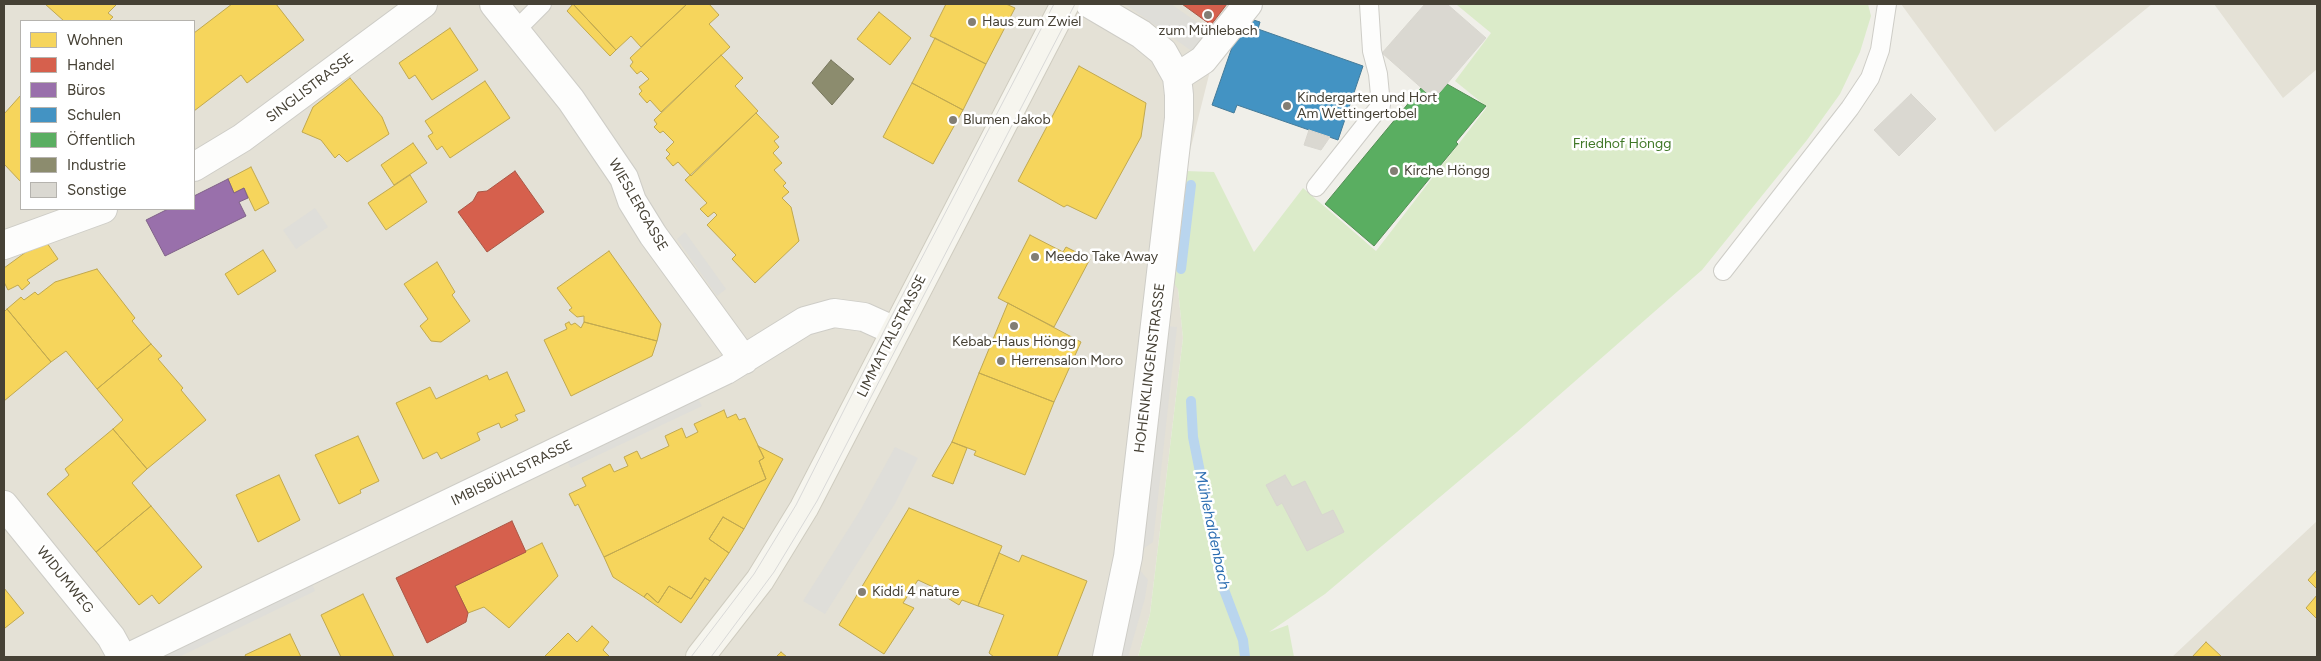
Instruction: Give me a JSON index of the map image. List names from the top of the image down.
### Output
{
  "streets": {
    "street": [
      "SINGLISTRASSE",
      "WIESLERGASSE",
      "LIMMATTALSTRASSE",
      "HOHENKLINGENSTRASSE",
      "IMBISBÜHLSTRASSE",
      "WIDUMWEG"
    ]
  },
  "crossings": [
    ["WIESLERGASSE", "IMBISBÜHLSTRASSE"],
    ["LIMMATTALSTRASSE", "IMBISBÜHLSTRASSE"]
  ],
  "water": ["Mühlehaldenbach"],
  "parks": ["Friedhof Höngg"],
  "places": [
    "zum Mühlebach",
    "Haus zum Zwiel",
    "Kindergarten und Hort Am Wettingertobel",
    "Blumen Jakob",
    "Kirche Höngg",
    "Meedo Take Away",
    "Kebab-Haus Höngg",
    "Herrensalon Moro",
    "Kiddi 4 nature"
  ],
  "legend": [
    "Wohnen",
    "Handel",
    "Büros",
    "Schulen",
    "Öffentlich",
    "Industrie",
    "Sonstige"
  ]
}
